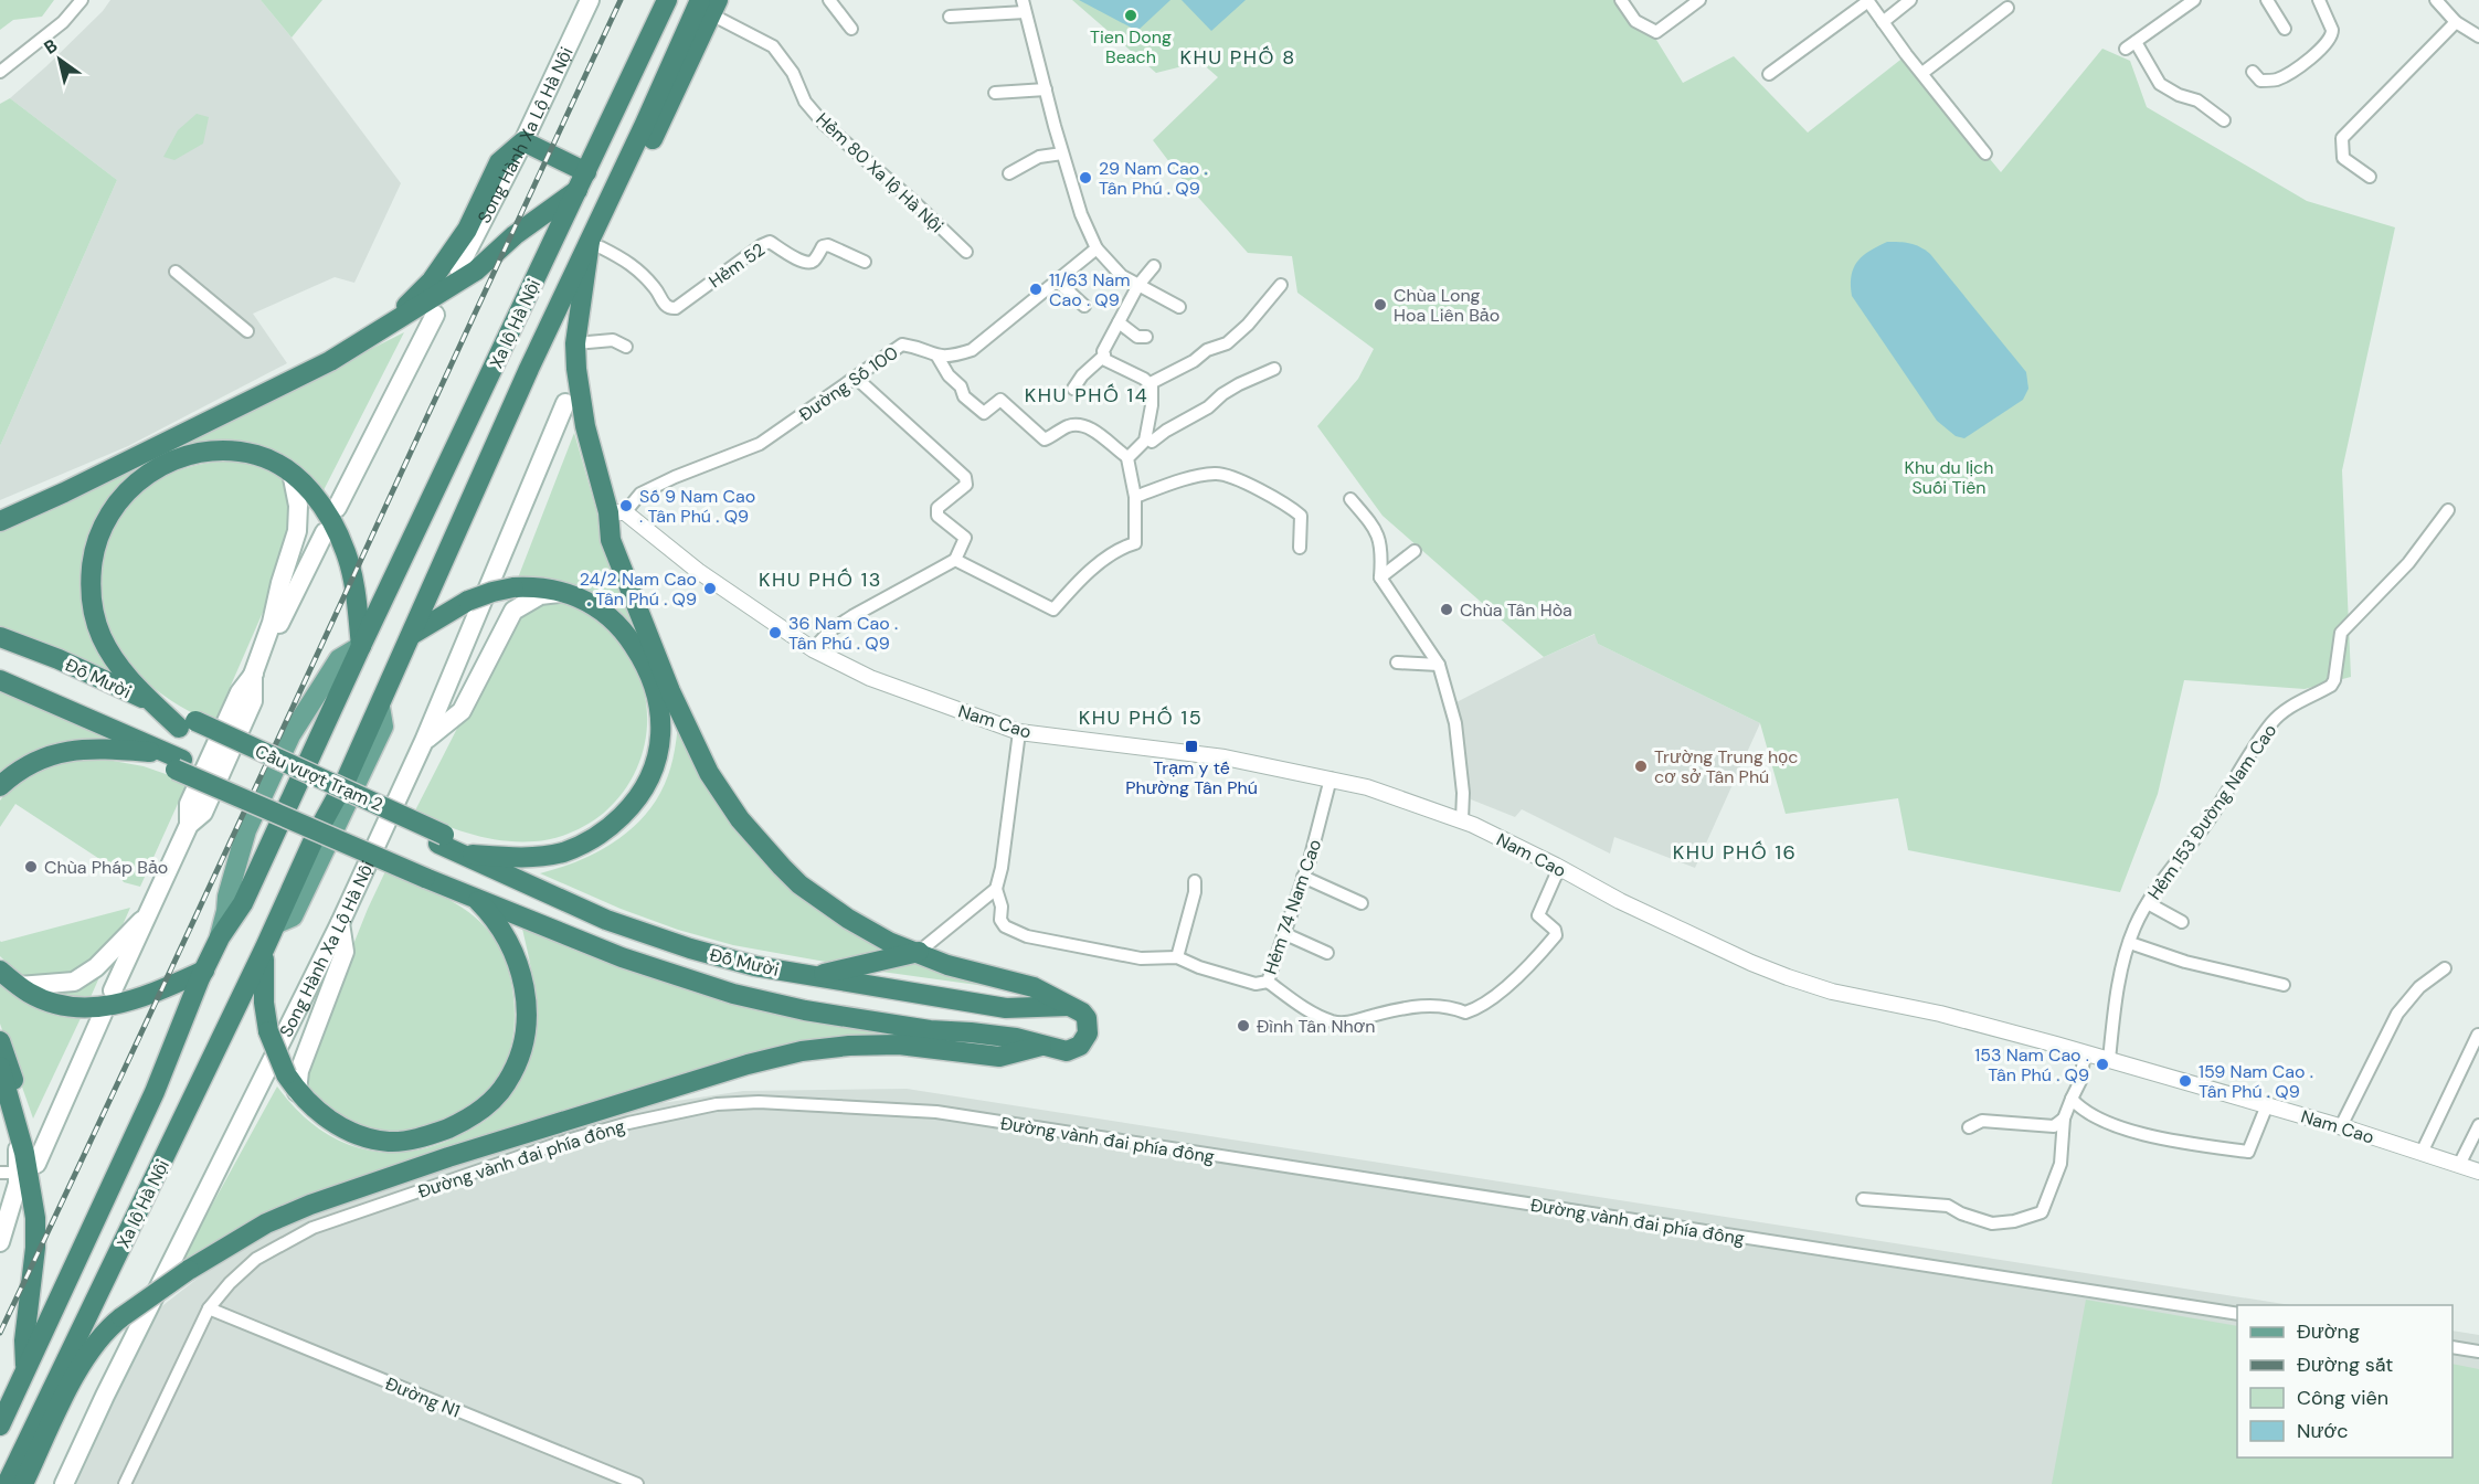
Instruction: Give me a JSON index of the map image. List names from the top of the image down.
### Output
{
  "streets": {
    "highway": ["Xa lộ Hà Nội", "Đỗ Mười", "Cầu vượt Trạm 2"],
    "main road": ["Song Hành Xa Lộ Hà Nội"],
    "street": [
      "Hẻm 80 Xa lộ Hà Nội",
      "Hẻm 52",
      "Đường Số 100",
      "Nam Cao",
      "Hẻm 153 Đường Nam Cao",
      "Hẻm 74 Nam Cao",
      "Đường vành đai phía đông",
      "Đường N1"
    ]
  },
  "crossings": [
    ["Hẻm 80 Xa lộ Hà Nội", "Xa lộ Hà Nội"],
    ["Hẻm 52", "Xa lộ Hà Nội"],
    ["Đường Số 100", "Nam Cao"],
    ["Đỗ Mười", "Cầu vượt Trạm 2"],
    ["Nam Cao", "Hẻm 153 Đường Nam Cao"],
    ["Nam Cao", "Hẻm 74 Nam Cao"],
    ["Đường vành đai phía đông", "Đường N1"]
  ],
  "districts": [
    "KHU PHỐ 8",
    "KHU PHỐ 14",
    "KHU PHỐ 13",
    "KHU PHỐ 15",
    "KHU PHỐ 16"
  ],
  "parks": ["Khu du lịch Suối Tiên"],
  "places": {
    "other": [
      "Tien Dong Beach",
      "29 Nam Cao . Tân Phú . Q9",
      "11/63 Nam Cao . Q9",
      "Chùa Long Hoa Liên Bảo",
      "Số 9 Nam Cao . Tân Phú . Q9",
      "24/2 Nam Cao . Tân Phú . Q9",
      "Chùa Tân Hòa",
      "36 Nam Cao . Tân Phú . Q9",
      "Trường Trung học cơ sở Tân Phú",
      "Chùa Pháp Bảo",
      "Đình Tân Nhơn",
      "153 Nam Cao . Tân Phú . Q9",
      "159 Nam Cao . Tân Phú . Q9"
    ],
    "transit": ["Trạm y tế Phường Tân Phú"]
  },
  "legend": [
    "Đường",
    "Đường sắt",
    "Công viên",
    "Nước"
  ],
  "north": "top left"
}
